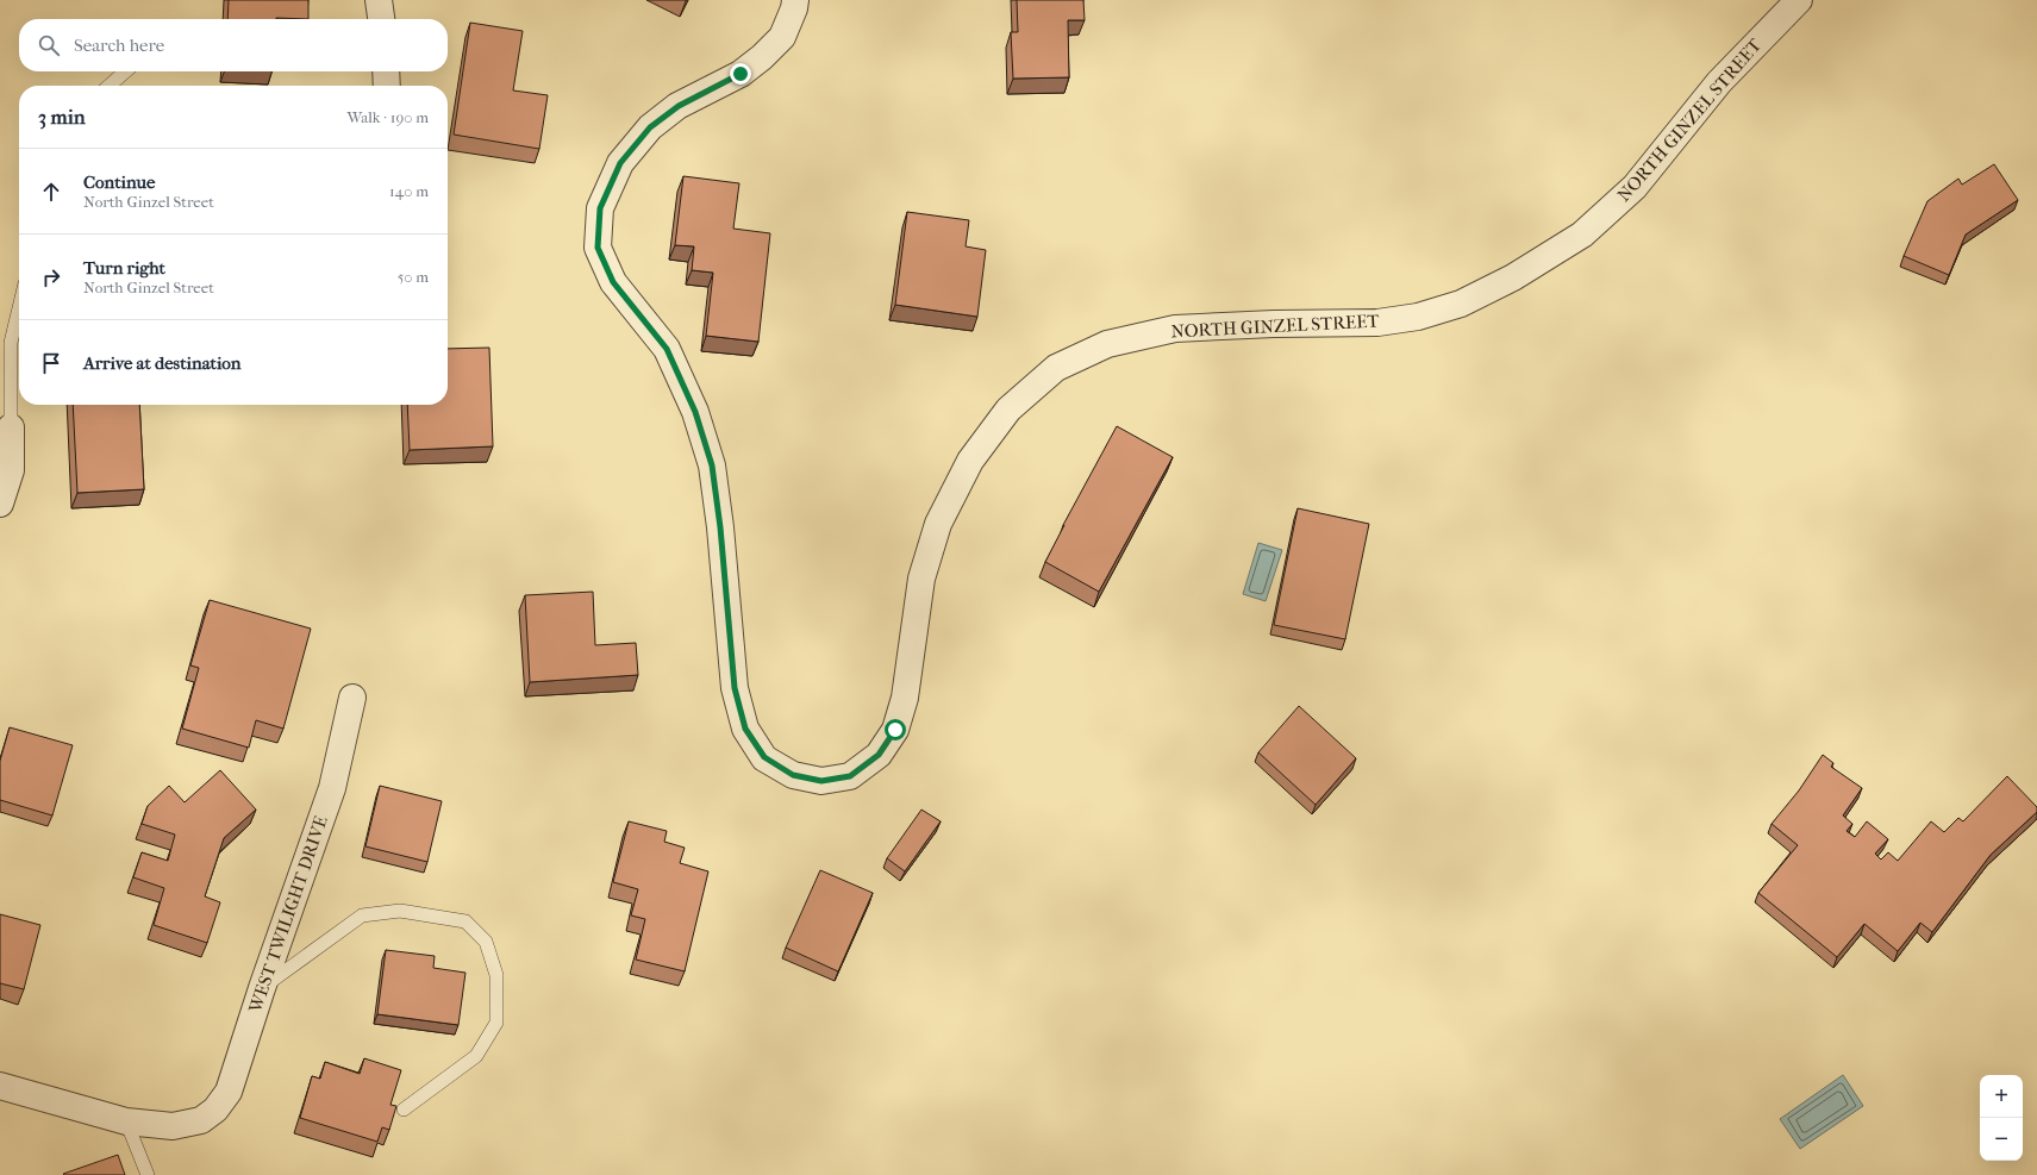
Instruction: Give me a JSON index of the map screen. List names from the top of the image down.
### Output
{
  "streets": {
    "street": ["NORTH GINZEL STREET", "WEST TWILIGHT DRIVE"]
  },
  "page": {
    "search": "Search here",
    "heading": ["3 min", "Walk · 190 m"],
    "list": [
      ["Continue", "North Ginzel Street", "140 m"],
      ["Turn right", "North Ginzel Street", "50 m"],
      "Arrive at destination"
    ],
    "map_buttons": ["+", "−"]
  }
}
